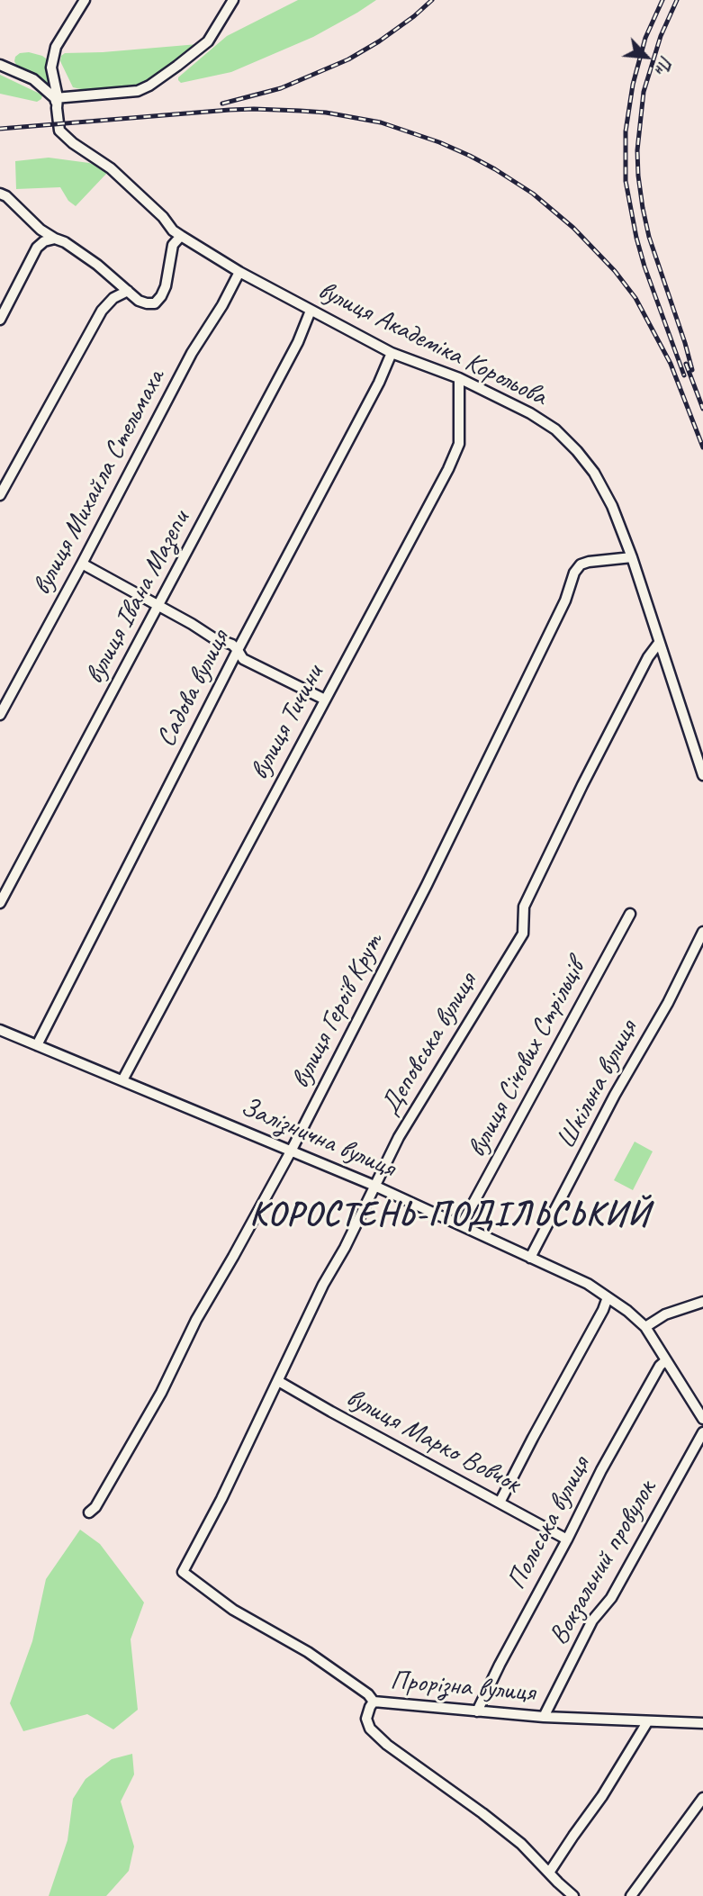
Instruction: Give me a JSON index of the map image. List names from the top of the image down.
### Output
{
  "streets": {
    "street": [
      "вулиця Академіка Корольова",
      "вулиця Михайла Стельмаха",
      "вулиця Івана Мазепи",
      "Садова вулиця",
      "вулиця Тичини",
      "вулиця Героїв Крут",
      "Деповська вулиця",
      "вулиця Січових Стрільців",
      "Шкільна вулиця",
      "Залізнична вулиця",
      "вулиця Марко Вовчок",
      "Польська вулиця",
      "Вокзальний провулок",
      "Прорізна вулиця"
    ]
  },
  "crossings": [
    ["вулиця Академіка Корольова", "вулиця Михайла Стельмаха"],
    ["вулиця Академіка Корольова", "вулиця Івана Мазепи"],
    ["вулиця Академіка Корольова", "Садова вулиця"],
    ["вулиця Академіка Корольова", "вулиця Тичини"],
    ["вулиця Академіка Корольова", "вулиця Героїв Крут"],
    ["вулиця Академіка Корольова", "Деповська вулиця"],
    ["Садова вулиця", "Залізнична вулиця"],
    ["вулиця Тичини", "Залізнична вулиця"],
    ["вулиця Героїв Крут", "Залізнична вулиця"],
    ["Деповська вулиця", "Залізнична вулиця"],
    ["Деповська вулиця", "вулиця Марко Вовчок"],
    ["Деповська вулиця", "Прорізна вулиця"],
    ["вулиця Січових Стрільців", "Залізнична вулиця"],
    ["Шкільна вулиця", "Залізнична вулиця"],
    ["Залізнична вулиця", "Польська вулиця"],
    ["вулиця Марко Вовчок", "Польська вулиця"],
    ["Польська вулиця", "Прорізна вулиця"],
    ["Вокзальний провулок", "Прорізна вулиця"]
  ],
  "districts": ["КОРОСТЕНЬ-ПОДІЛЬСЬКИЙ"],
  "north": "bottom right"
}
